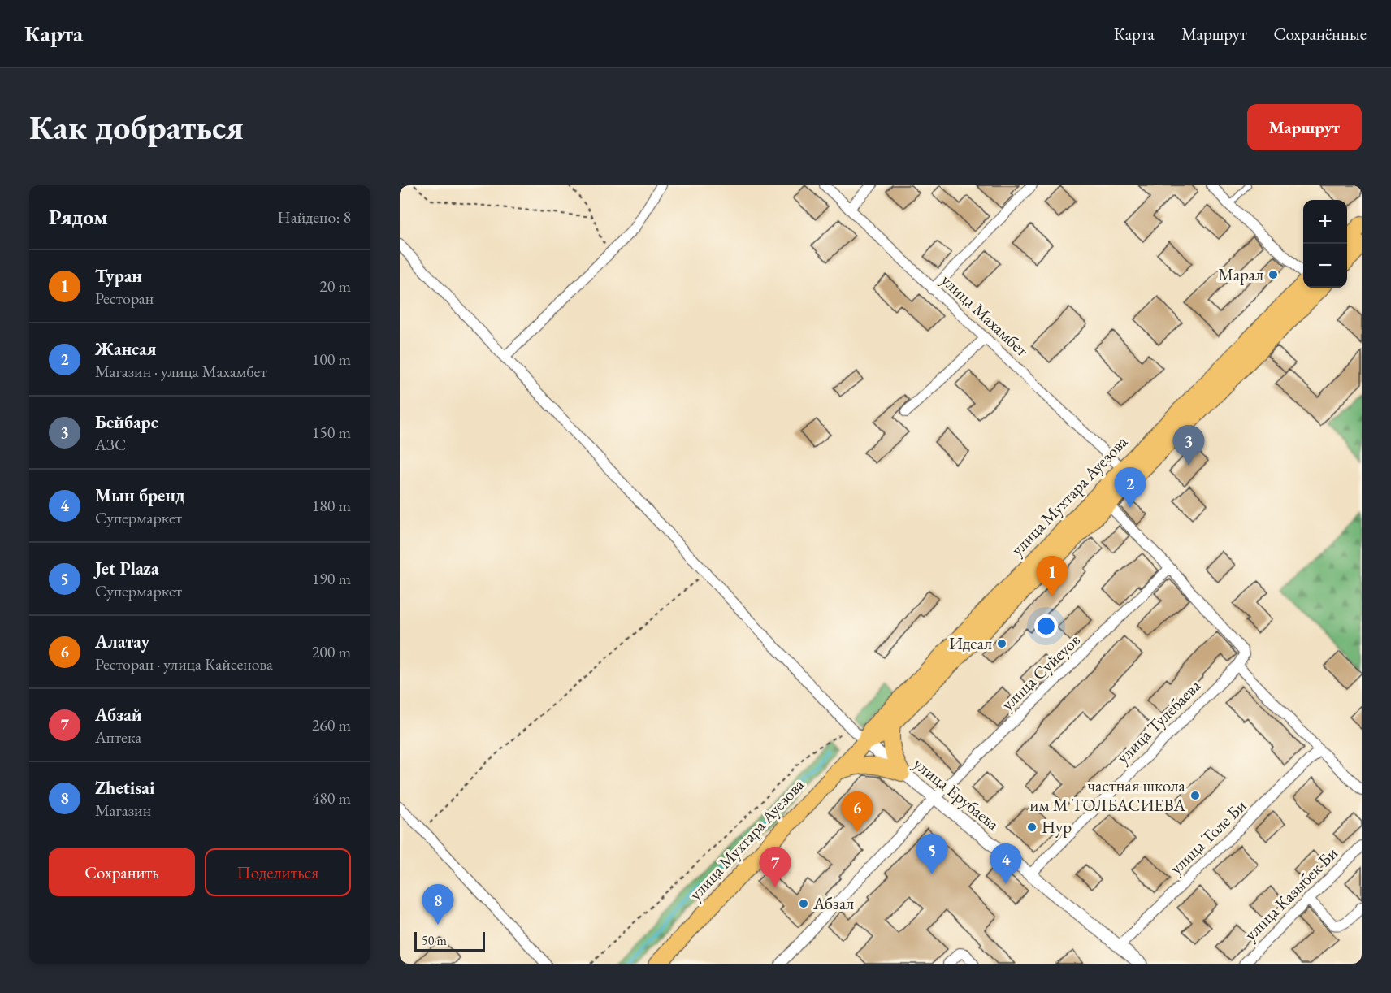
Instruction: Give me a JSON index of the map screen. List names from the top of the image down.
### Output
{
  "streets": {
    "main road": ["улица Мухтара Ауезова"],
    "street": [
      "улица Махамбет",
      "улица Суйеуов",
      "улица Тулебаева",
      "улица Ерубаева",
      "улица Толе Би",
      "улица Казыбек Би"
    ]
  },
  "crossings": [
    ["улица Махамбет", "улица Мухтара Ауезова"],
    ["улица Мухтара Ауезова", "улица Ерубаева"],
    ["улица Суйеуов", "улица Тулебаева"],
    ["улица Суйеуов", "улица Ерубаева"],
    ["улица Тулебаева", "улица Ерубаева"],
    ["улица Ерубаева", "улица Толе Би"]
  ],
  "places": [
    "Марал",
    "Идеал",
    "частная школа им М ТОЛБАСИЕВА",
    "Нур",
    "Абзал"
  ],
  "scale_bar": "50 m",
  "page": {
    "header": "Карта",
    "nav": ["Карта", "Маршрут", "Сохранённые"],
    "buttons": [
      "Маршрут",
      ["Сохранить", "Поделиться"]
    ],
    "title": "Как добраться",
    "heading": ["Рядом", "Найдено: 8"],
    "map_buttons": ["+", "−"],
    "list": [
      {
        "mark": "1",
        "name": "Туран",
        "note": "Ресторан",
        "value": "20 m"
      },
      {
        "mark": "2",
        "name": "Жансая",
        "note": "Магазин · улица Махамбет",
        "value": "100 m"
      },
      {
        "mark": "3",
        "name": "Бейбарс",
        "note": "АЗС",
        "value": "150 m"
      },
      {
        "mark": "4",
        "name": "Мын бренд",
        "note": "Супермаркет",
        "value": "180 m"
      },
      {
        "mark": "5",
        "name": "Jet Plaza",
        "note": "Супермаркет",
        "value": "190 m"
      },
      {
        "mark": "6",
        "name": "Алатау",
        "note": "Ресторан · улица Кайсенова",
        "value": "200 m"
      },
      {
        "mark": "7",
        "name": "Абзай",
        "note": "Аптека",
        "value": "260 m"
      },
      {
        "mark": "8",
        "name": "Zhetisai",
        "note": "Магазин",
        "value": "480 m"
      }
    ],
    "pins": [
      "3",
      "2",
      "1",
      "6",
      "5",
      "4",
      "7",
      "8"
    ],
    "scale": "50 m"
  }
}
